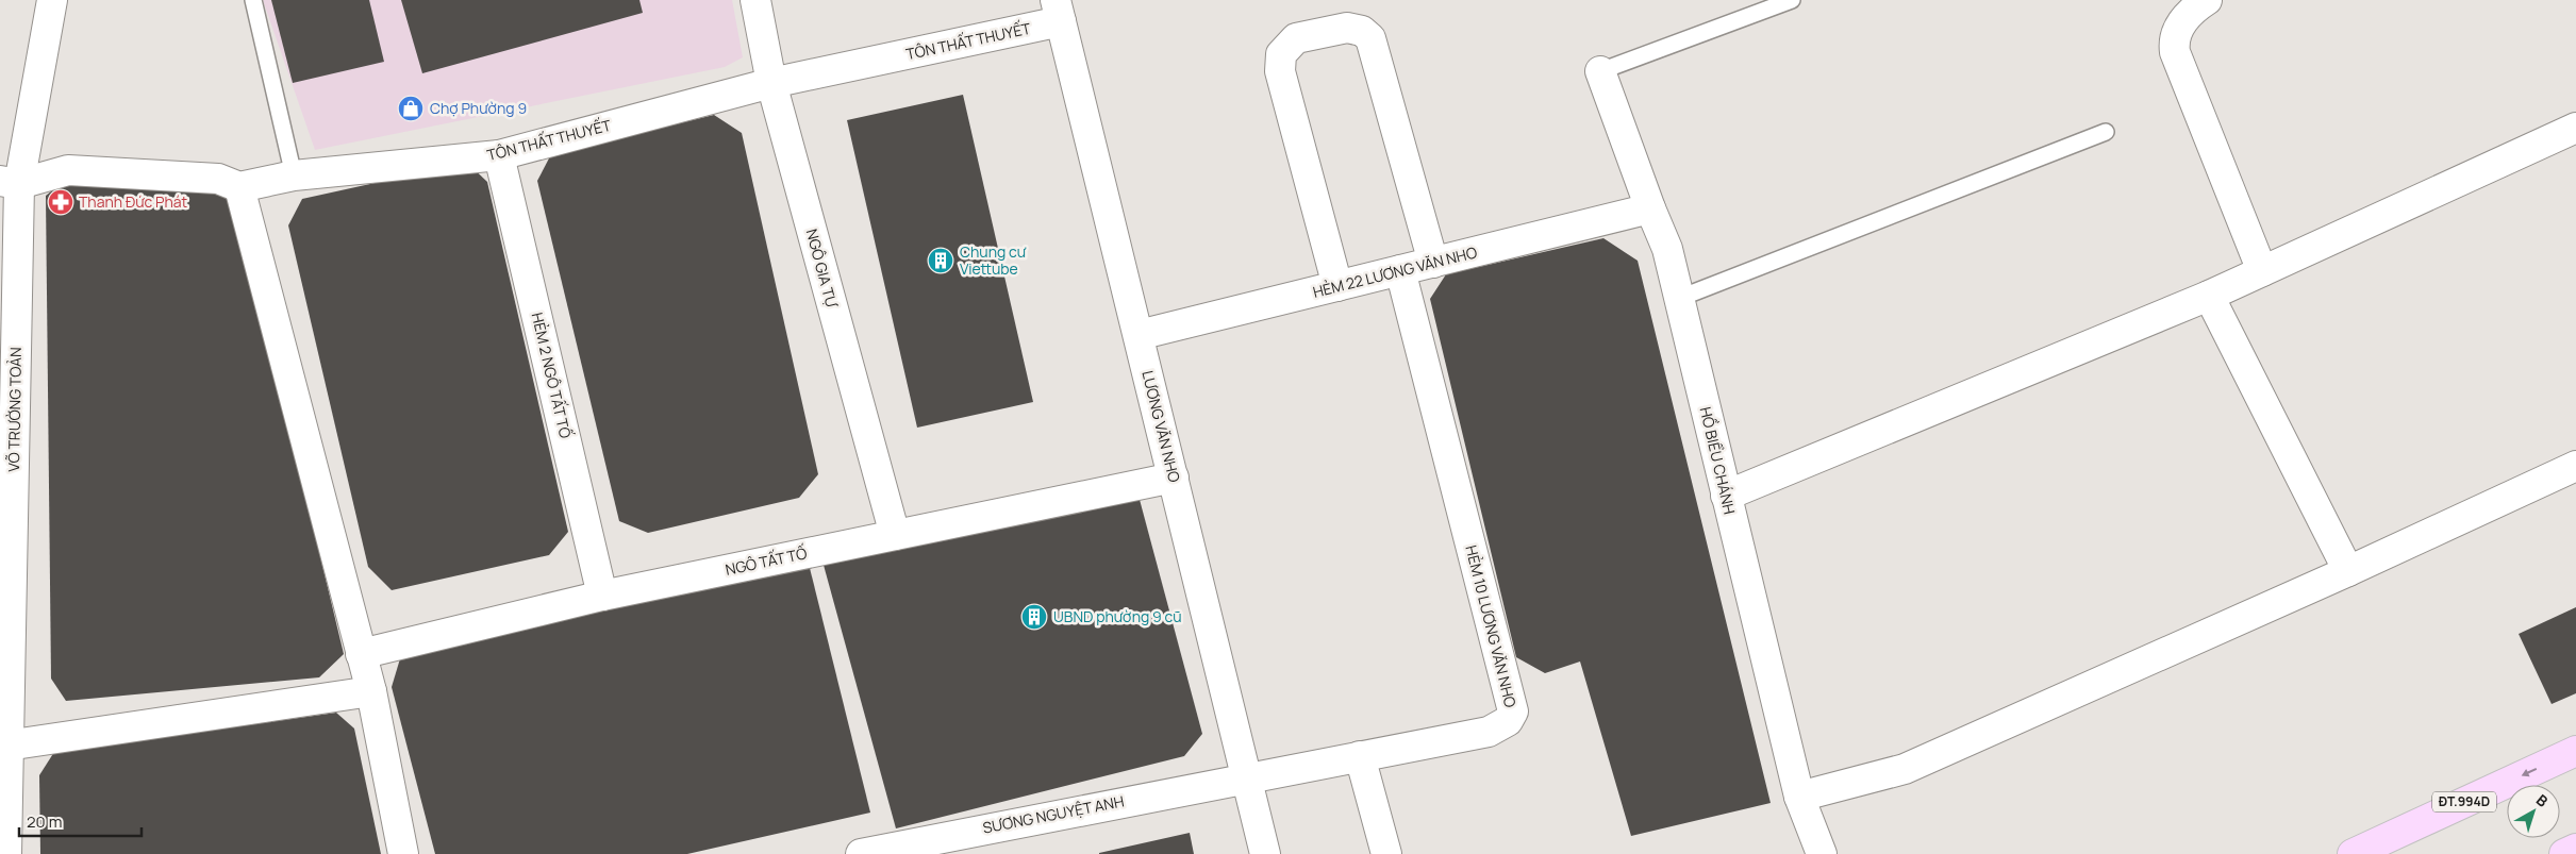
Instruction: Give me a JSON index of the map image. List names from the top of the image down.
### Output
{
  "streets": {
    "main road": ["ĐT.994D"],
    "street": [
      "TÔN THẤT THUYẾT",
      "NGÔ GIA TỰ",
      "HẺM 22 LƯƠNG VĂN NHO",
      "HẺM 2 NGÔ TẤT TỐ",
      "VÕ TRƯỜNG TOẢN",
      "LƯƠNG VĂN NHO",
      "HỒ BIỂU CHÁNH",
      "NGÔ TẤT TỐ",
      "HẺM 10 LƯƠNG VĂN NHO",
      "SƯƠNG NGUYỆT ANH"
    ]
  },
  "crossings": [
    ["TÔN THẤT THUYẾT", "NGÔ GIA TỰ"],
    ["TÔN THẤT THUYẾT", "HẺM 2 NGÔ TẤT TỐ"],
    ["TÔN THẤT THUYẾT", "LƯƠNG VĂN NHO"],
    ["NGÔ GIA TỰ", "NGÔ TẤT TỐ"],
    ["HẺM 22 LƯƠNG VĂN NHO", "LƯƠNG VĂN NHO"],
    ["HẺM 22 LƯƠNG VĂN NHO", "HỒ BIỂU CHÁNH"],
    ["HẺM 22 LƯƠNG VĂN NHO", "HẺM 10 LƯƠNG VĂN NHO"],
    ["HẺM 2 NGÔ TẤT TỐ", "NGÔ TẤT TỐ"],
    ["LƯƠNG VĂN NHO", "NGÔ TẤT TỐ"],
    ["LƯƠNG VĂN NHO", "HẺM 10 LƯƠNG VĂN NHO"],
    ["LƯƠNG VĂN NHO", "SƯƠNG NGUYỆT ANH"],
    ["HẺM 10 LƯƠNG VĂN NHO", "SƯƠNG NGUYỆT ANH"]
  ],
  "places": {
    "shop": ["Chợ Phường 9"],
    "pharmacy": ["Thanh Đức Phát"],
    "building": ["Chung cư Viettube", "UBND phường 9 cũ"]
  },
  "scale_bar": "20 m",
  "north": "top right"
}
